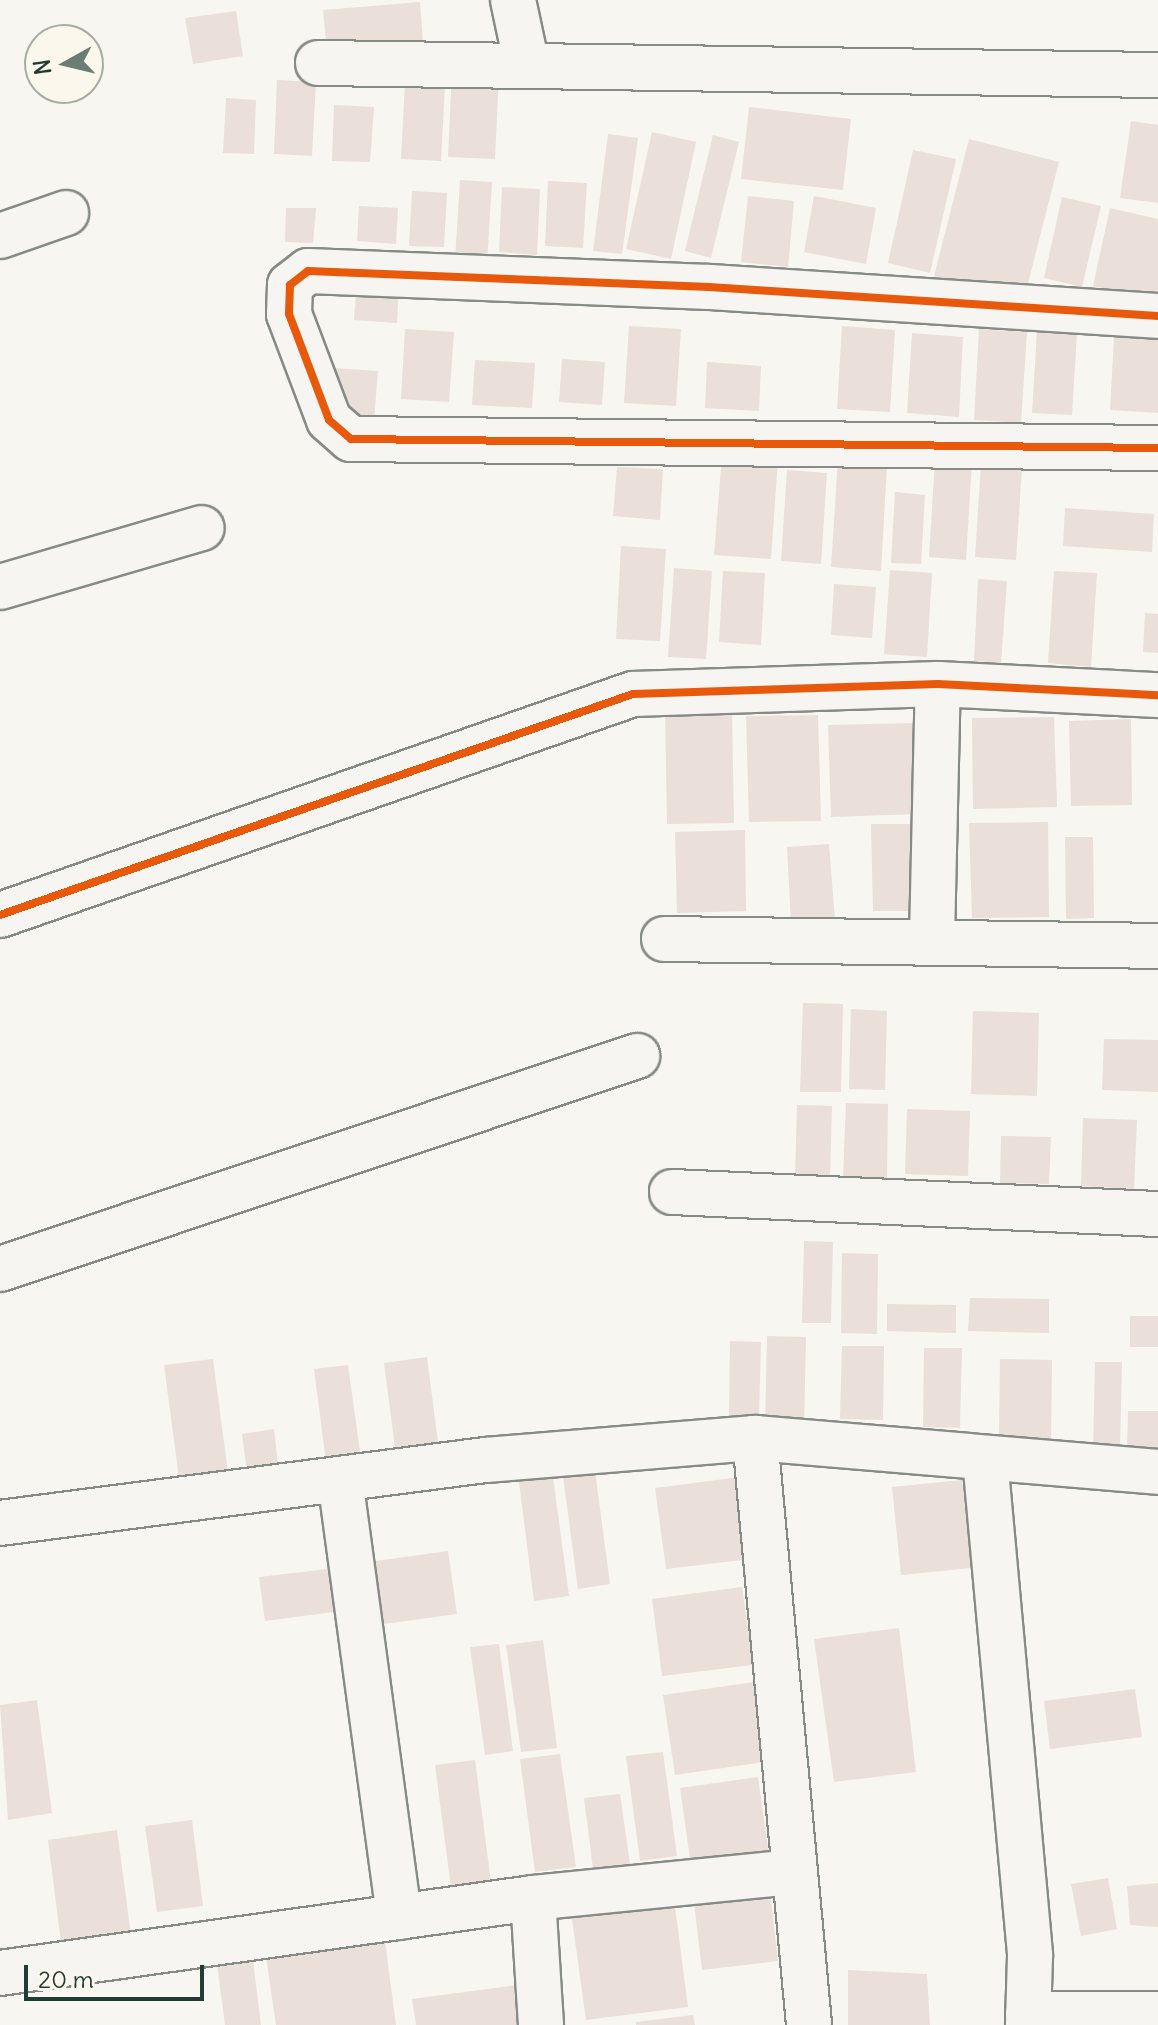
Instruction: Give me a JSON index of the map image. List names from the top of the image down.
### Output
{
  "scale_bar": "20 m",
  "north": "left"
}
